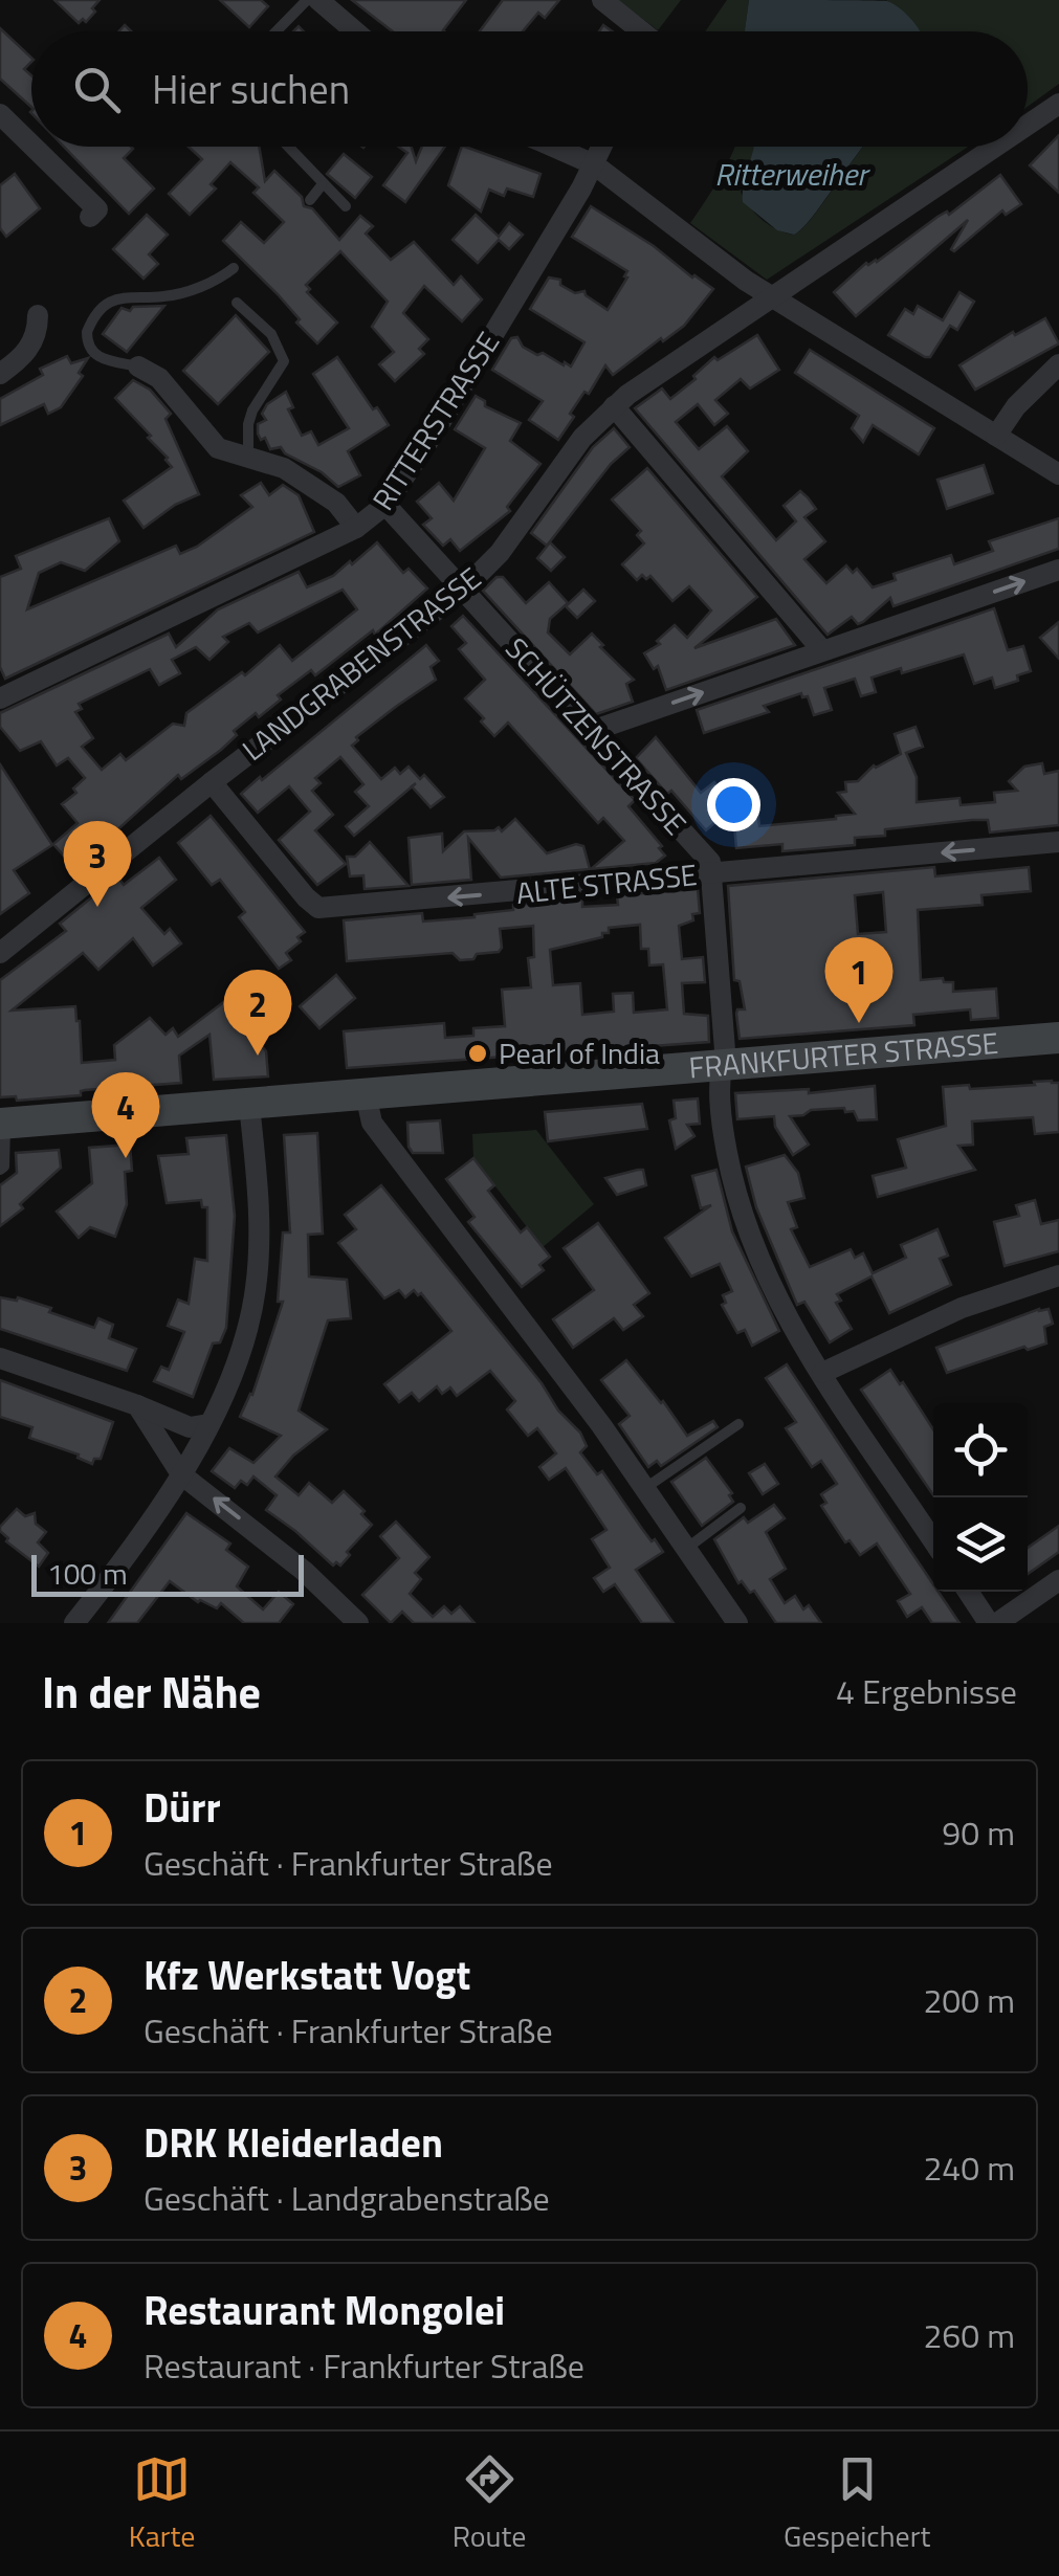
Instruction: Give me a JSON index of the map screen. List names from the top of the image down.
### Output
{
  "streets": {
    "main road": ["FRANKFURTER STRASSE"],
    "street": [
      "RITTERSTRASSE",
      "LANDGRABENSTRASSE",
      "SCHÜTZENSTRASSE",
      "ALTE STRASSE"
    ]
  },
  "crossings": [
    ["RITTERSTRASSE", "SCHÜTZENSTRASSE"],
    ["LANDGRABENSTRASSE", "SCHÜTZENSTRASSE"],
    ["LANDGRABENSTRASSE", "ALTE STRASSE"],
    ["SCHÜTZENSTRASSE", "ALTE STRASSE"],
    ["SCHÜTZENSTRASSE", "FRANKFURTER STRASSE"]
  ],
  "one_way": ["ALTE STRASSE"],
  "water": ["Ritterweiher"],
  "places": ["Pearl of India"],
  "scale_bar": "100 m",
  "page": {
    "search": "Hier suchen",
    "pins": [
      "3",
      "1",
      "2",
      "4"
    ],
    "scale": "100 m",
    "heading": ["In der Nähe", "4 Ergebnisse"],
    "list": [
      {
        "mark": "1",
        "name": "Dürr",
        "note": "Geschäft · Frankfurter Straße",
        "value": "90 m"
      },
      {
        "mark": "2",
        "name": "Kfz Werkstatt Vogt",
        "note": "Geschäft · Frankfurter Straße",
        "value": "200 m"
      },
      {
        "mark": "3",
        "name": "DRK Kleiderladen",
        "note": "Geschäft · Landgrabenstraße",
        "value": "240 m"
      },
      {
        "mark": "4",
        "name": "Restaurant Mongolei",
        "note": "Restaurant · Frankfurter Straße",
        "value": "260 m"
      }
    ],
    "nav": ["Karte", "Route", "Gespeichert"]
  }
}
